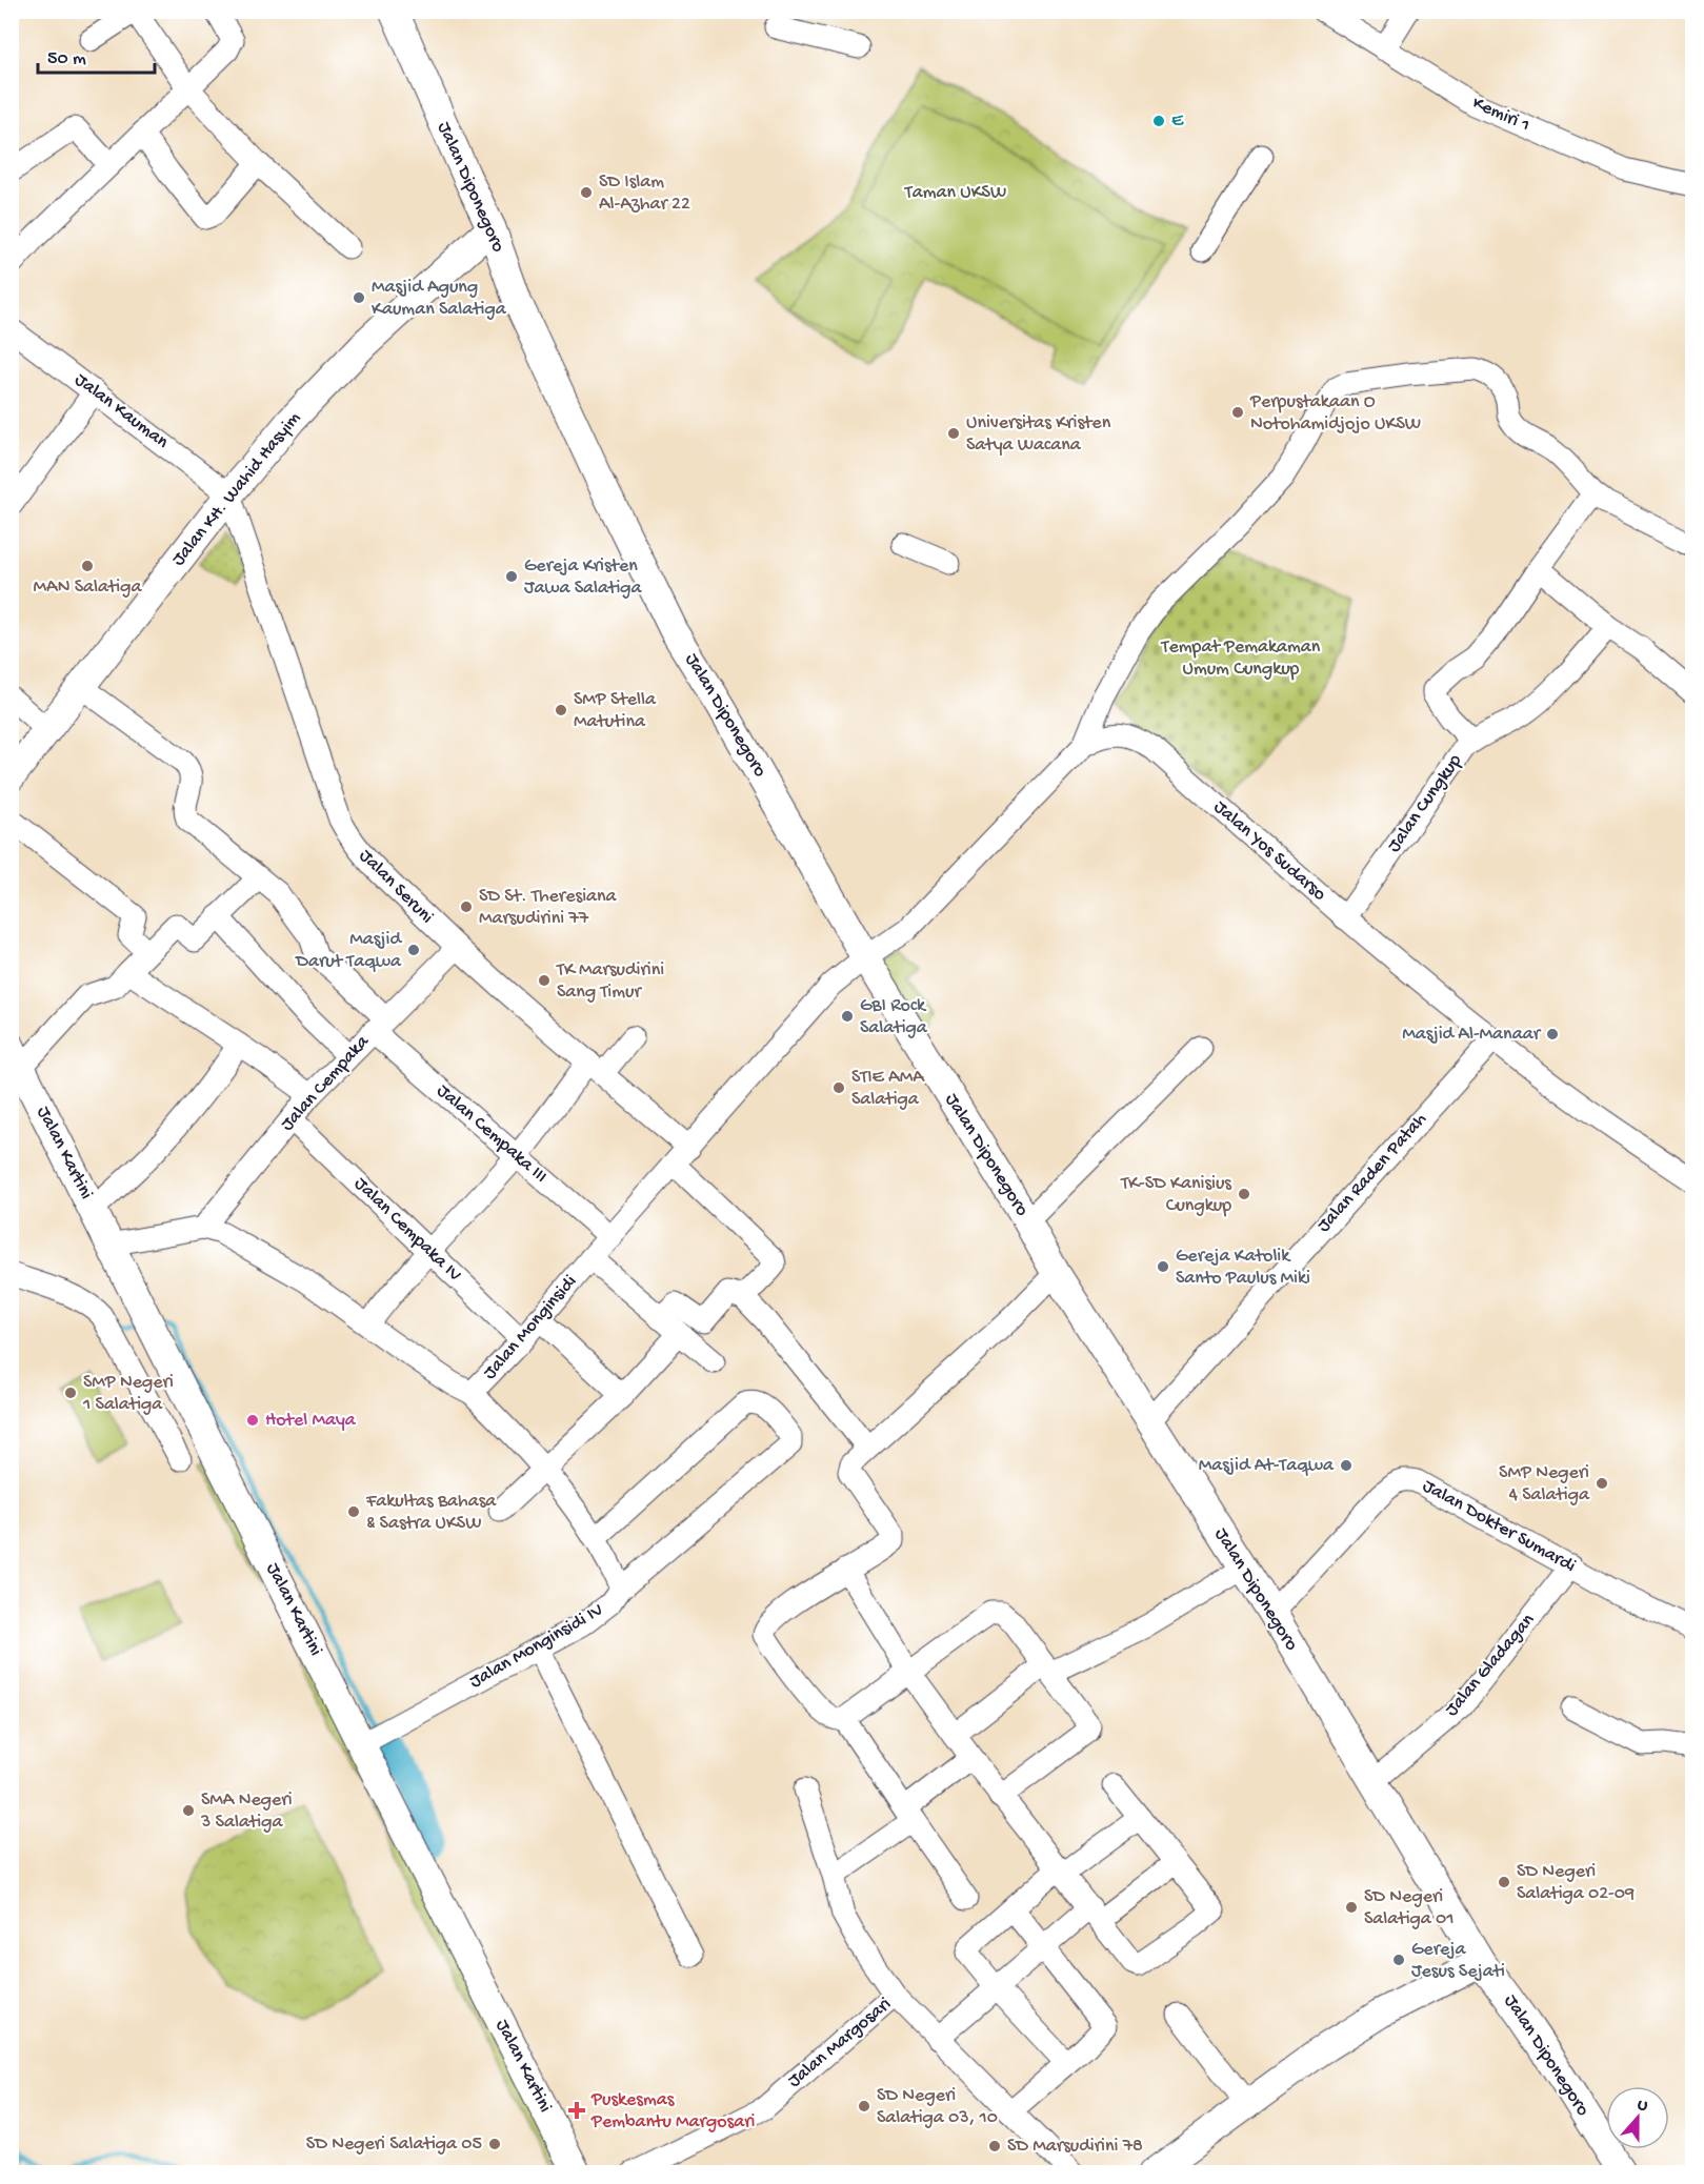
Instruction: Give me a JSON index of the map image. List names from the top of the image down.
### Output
{
  "streets": {
    "main road": ["Jalan Diponegoro", "Jalan KH. Wahid Hasyim", "Jalan Kartini"],
    "street": [
      "Kemiri 1",
      "Jalan Kauman",
      "Jalan Cungkup",
      "Jalan Yos Sudarso",
      "Jalan Seruni",
      "Jalan Cempaka",
      "Jalan Cempaka III",
      "Jalan Raden Patah",
      "Jalan Cempaka IV",
      "Jalan Monginsidi",
      "Jalan Dokter Sumardi",
      "Jalan Monginsidi IV",
      "Jalan Gladagan",
      "Jalan Margosari"
    ]
  },
  "crossings": [
    ["Jalan Diponegoro", "Jalan KH. Wahid Hasyim"],
    ["Jalan Diponegoro", "Jalan Yos Sudarso"],
    ["Jalan Diponegoro", "Jalan Raden Patah"],
    ["Jalan Diponegoro", "Jalan Monginsidi"],
    ["Jalan Diponegoro", "Jalan Dokter Sumardi"],
    ["Jalan Diponegoro", "Jalan Gladagan"],
    ["Jalan Kauman", "Jalan KH. Wahid Hasyim"],
    ["Jalan Kauman", "Jalan Seruni"],
    ["Jalan KH. Wahid Hasyim", "Jalan Seruni"],
    ["Jalan KH. Wahid Hasyim", "Jalan Cempaka III"],
    ["Jalan Cungkup", "Jalan Yos Sudarso"],
    ["Jalan Yos Sudarso", "Jalan Raden Patah"],
    ["Jalan Yos Sudarso", "Jalan Monginsidi"],
    ["Jalan Seruni", "Jalan Cempaka"],
    ["Jalan Seruni", "Jalan Monginsidi"],
    ["Jalan Cempaka", "Jalan Cempaka III"],
    ["Jalan Cempaka", "Jalan Cempaka IV"],
    ["Jalan Cempaka", "Jalan Monginsidi"],
    ["Jalan Cempaka III", "Jalan Monginsidi"],
    ["Jalan Kartini", "Jalan Monginsidi IV"],
    ["Jalan Cempaka IV", "Jalan Monginsidi"],
    ["Jalan Monginsidi", "Jalan Monginsidi IV"],
    ["Jalan Dokter Sumardi", "Jalan Gladagan"]
  ],
  "parks": ["Taman UKSW", "Tempat Pemakaman Umum Cungkup"],
  "places": {
    "other": [
      "E",
      "SD Islam Al-Azhar 22",
      "Masjid Agung Kauman Salatiga",
      "Perpustakaan O Notohamidjojo UKSW",
      "Universitas Kristen Satya Wacana",
      "MAN Salatiga",
      "Gereja Kristen Jawa Salatiga",
      "SMP Stella Matutina",
      "SD St. Theresiana Marsudirini 77",
      "Masjid Darut Taqwa",
      "TK Marsudirini Sang Timur",
      "GBI Rock Salatiga",
      "Masjid Al-Manaar",
      "STIE AMA Salatiga",
      "TK-SD Kanisius Cungkup",
      "Gereja Katolik Santo Paulus Miki",
      "SMP Negeri 1 Salatiga",
      "Hotel Maya",
      "Masjid At-Taqwa",
      "SMP Negeri 4 Salatiga",
      "Fakultas Bahasa & Sastra UKSW",
      "SMA Negeri 3 Salatiga",
      "SD Negeri Salatiga 02-09",
      "SD Negeri Salatiga 01",
      "Gereja Jesus Sejati",
      "SD Negeri Salatiga 03, 10",
      "SD Negeri Salatiga 05",
      "SD Marsudirini 78"
    ],
    "health": ["Puskesmas Pembantu Margosari"]
  },
  "scale_bar": "50 m",
  "north": "top"
}
